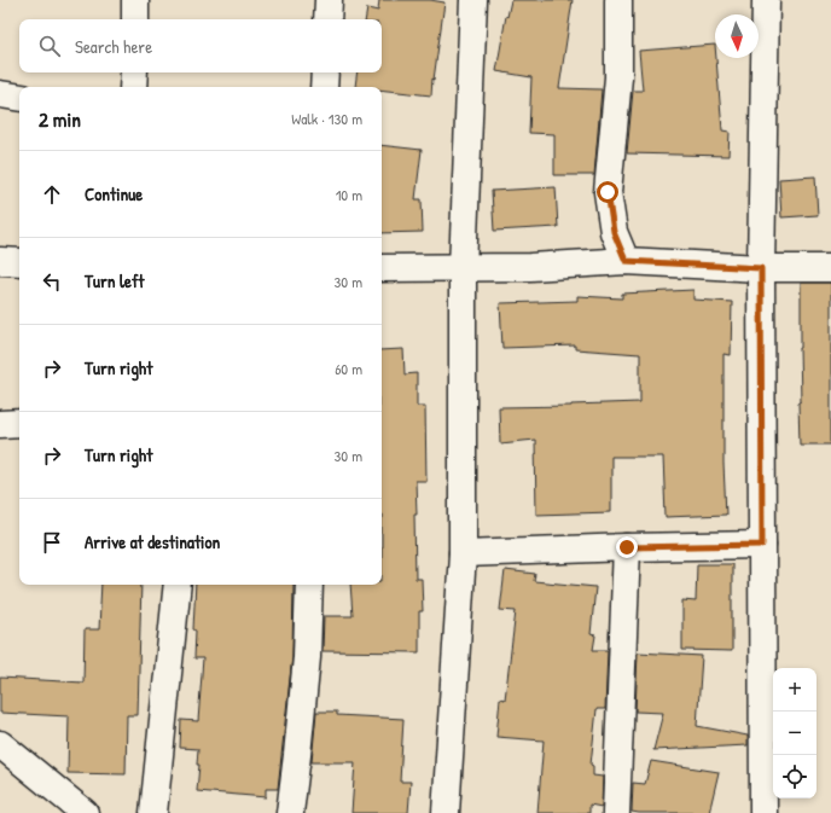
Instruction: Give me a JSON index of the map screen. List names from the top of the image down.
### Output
{
  "north": "bottom",
  "page": {
    "search": "Search here",
    "heading": ["2 min", "Walk · 130 m"],
    "list": [
      ["Continue", "10 m"],
      ["Turn left", "30 m"],
      ["Turn right", "60 m"],
      ["Turn right", "30 m"],
      "Arrive at destination"
    ],
    "map_buttons": ["+", "−"]
  }
}
